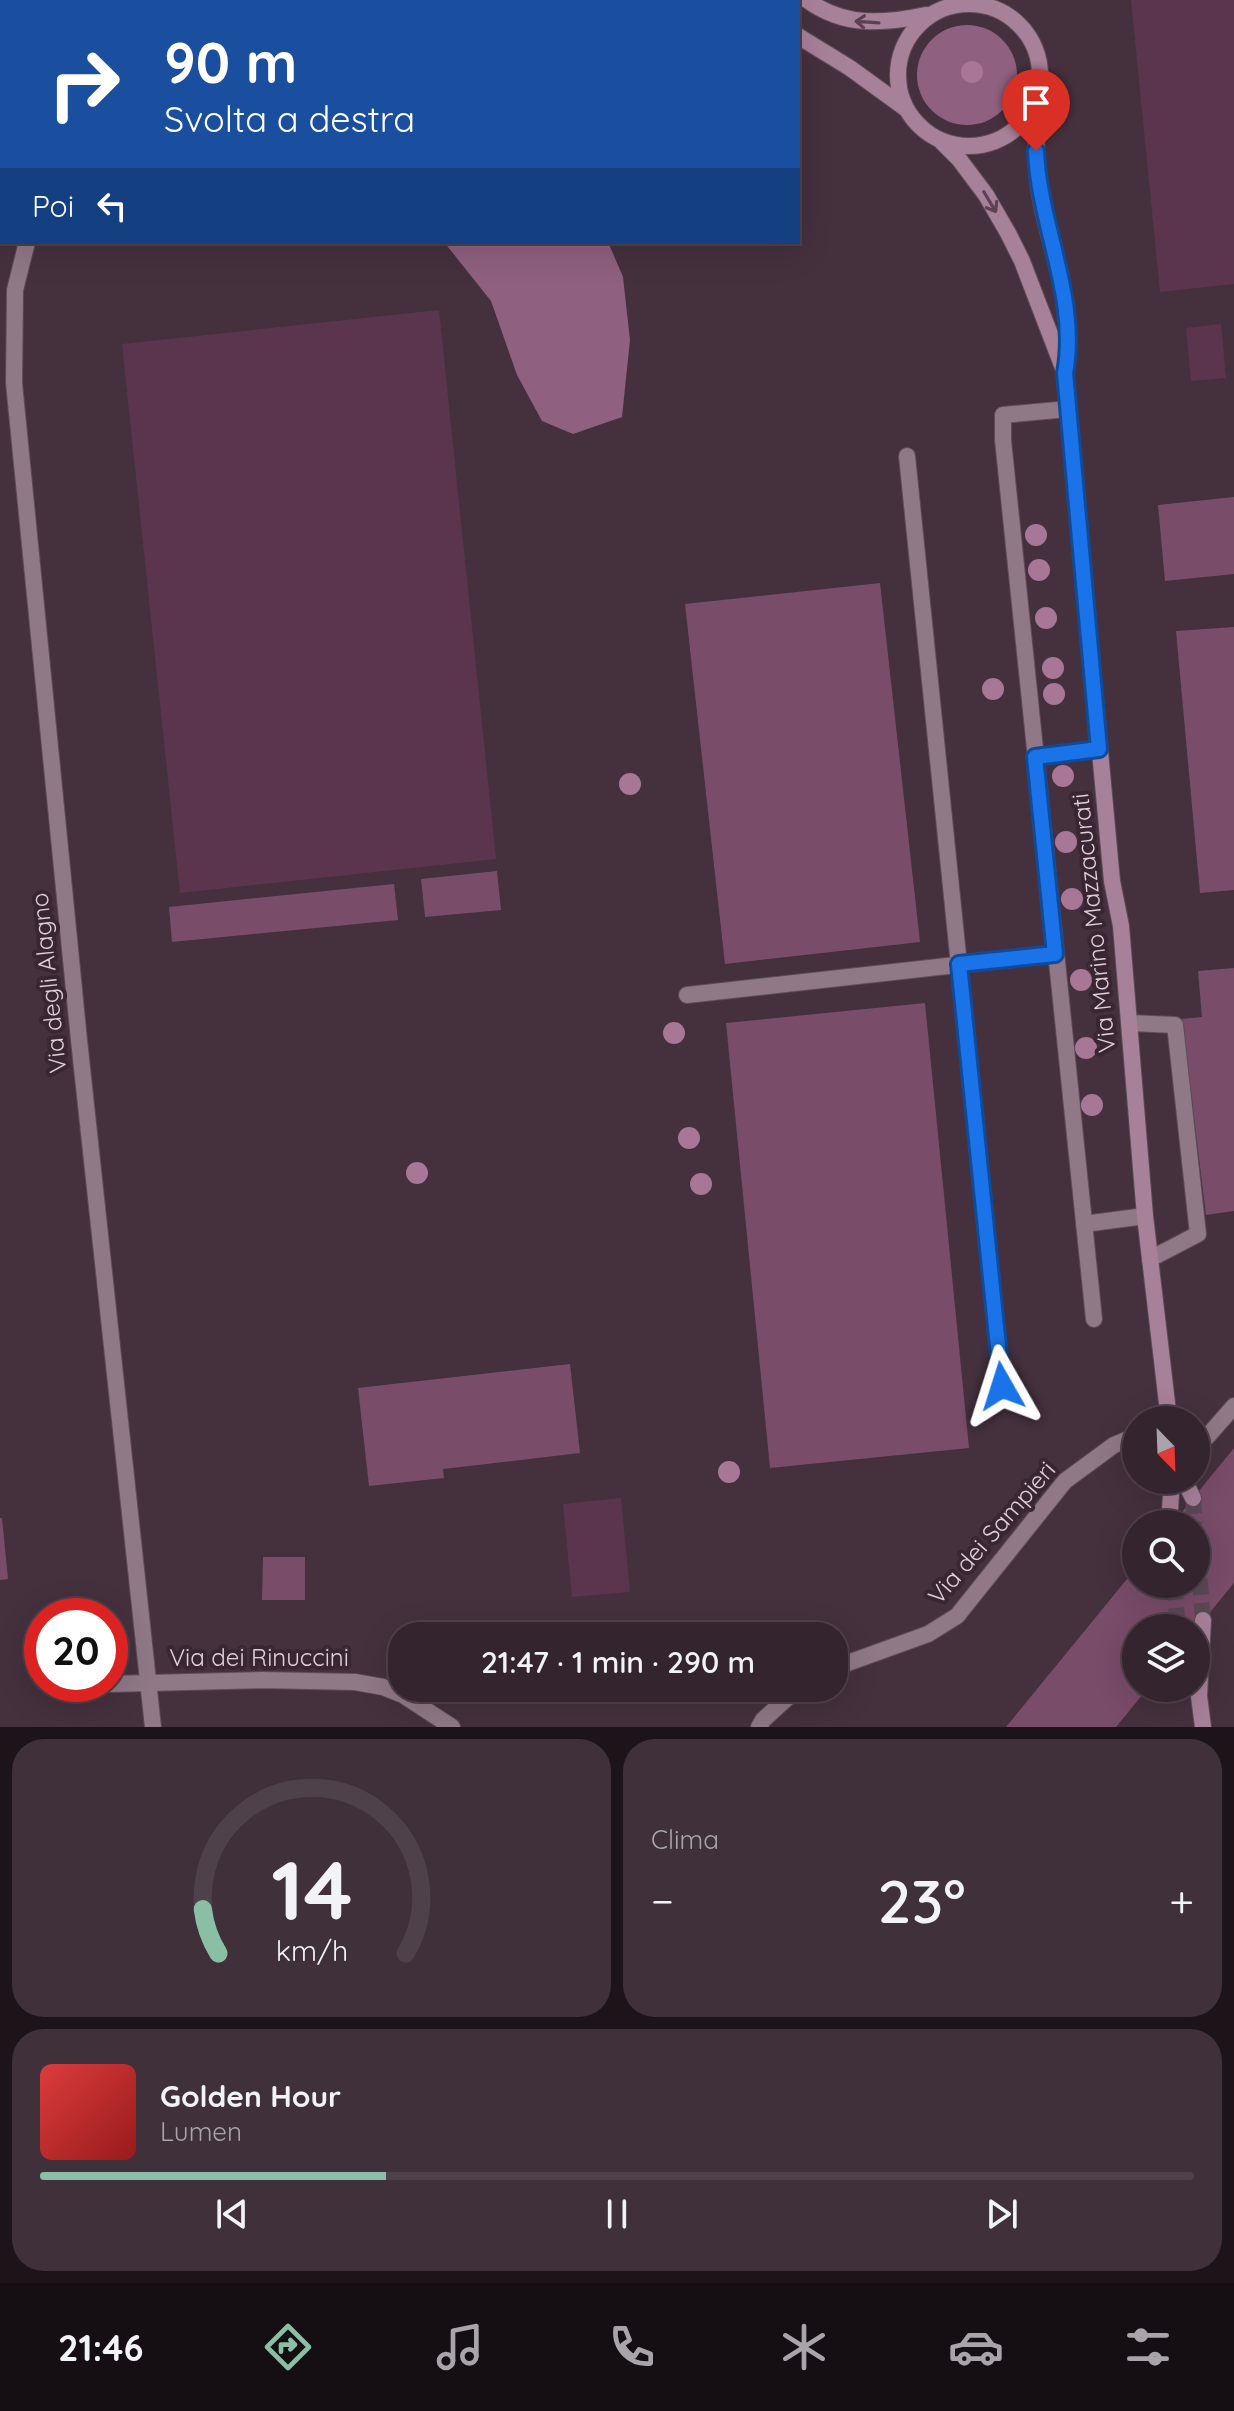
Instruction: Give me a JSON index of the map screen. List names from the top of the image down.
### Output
{
  "streets": {
    "street": [
      "Via Marino Mazzacurati",
      "Via degli Alagno",
      "Via dei Sampieri",
      "Via dei Rinuccini"
    ]
  },
  "crossings": [
    ["Via degli Alagno", "Via dei Rinuccini"]
  ],
  "north": "bottom right",
  "page": {
    "turn": ["90 m", "Svolta a destra"],
    "then": "Poi",
    "limit": "20",
    "trip": "21:47 · 1 min · 290 m",
    "tile": "Clima",
    "heat": ["−", "23°", "+"],
    "song": ["Golden Hour", "Lumen"],
    "tabs": "21:46",
    "gauge": ["14", "km/h"]
  }
}
